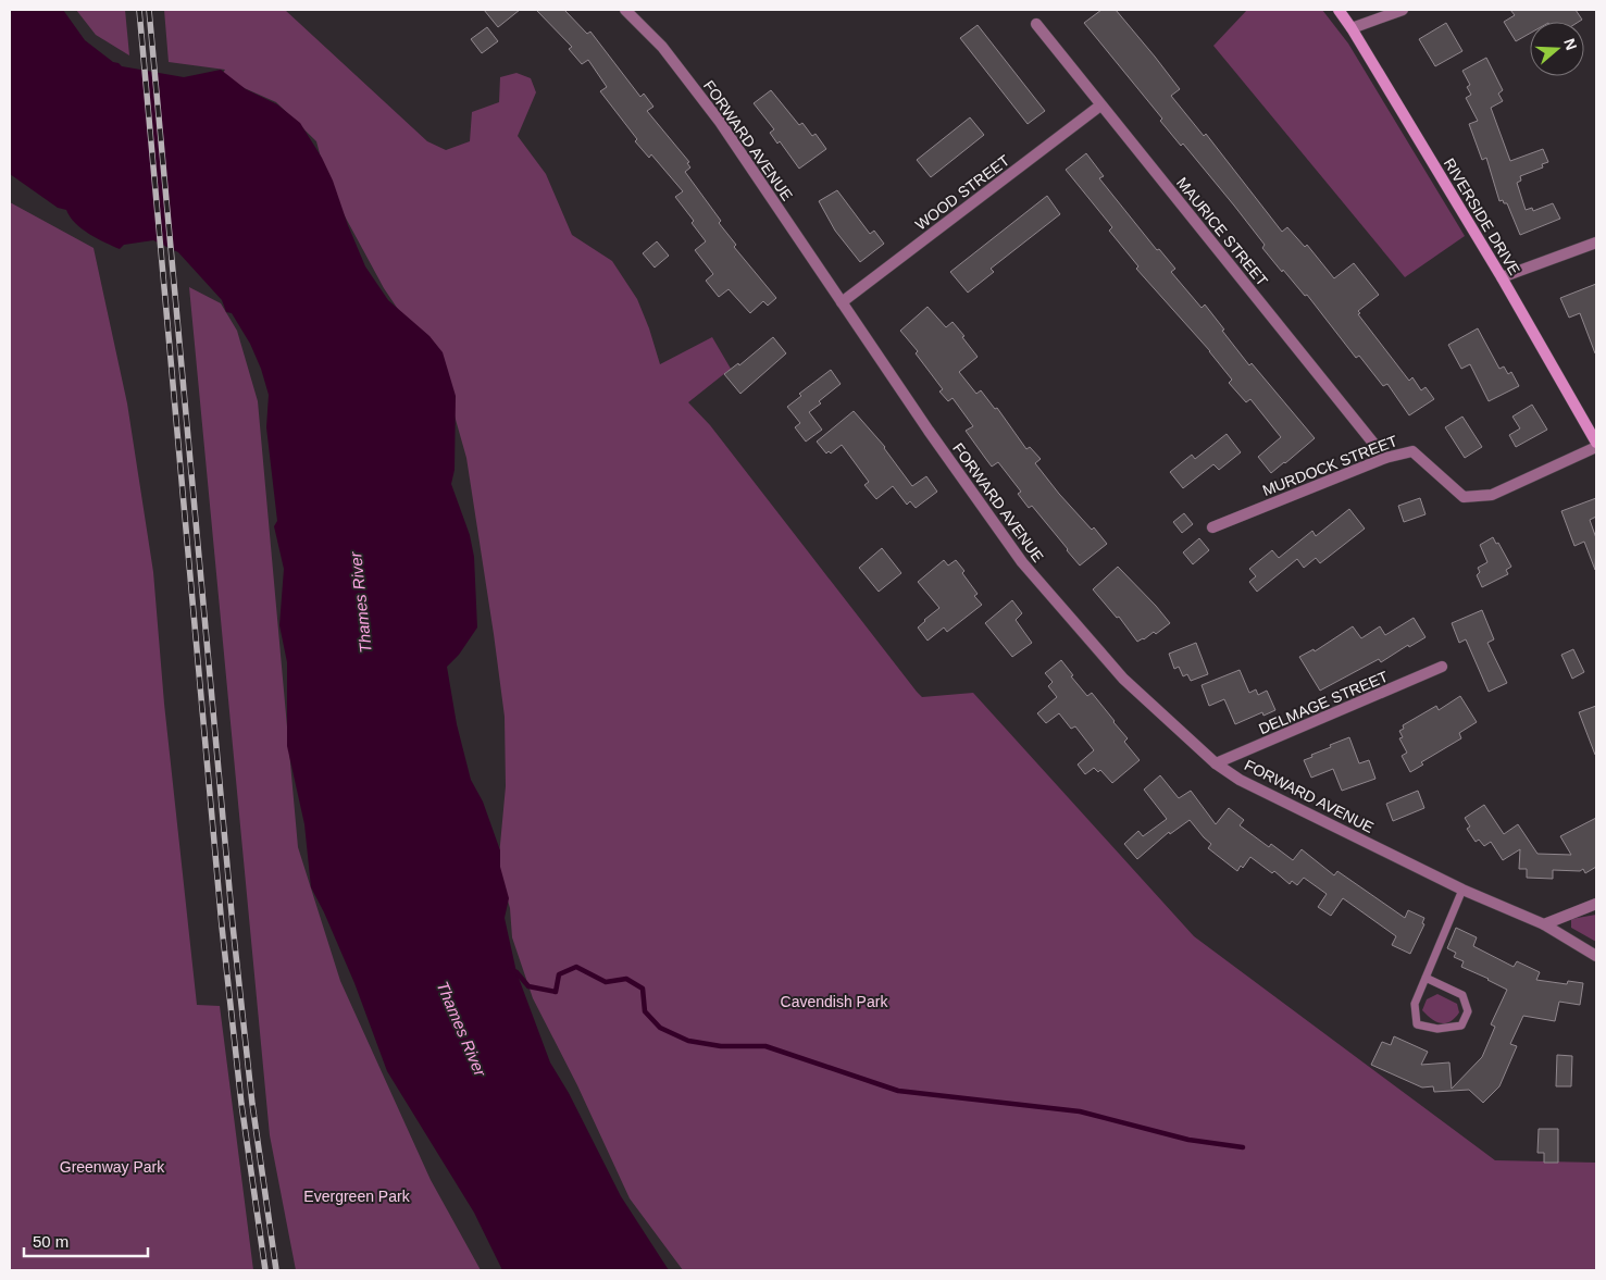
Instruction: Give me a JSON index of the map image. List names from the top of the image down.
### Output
{
  "streets": {
    "main road": ["RIVERSIDE DRIVE"],
    "street": [
      "FORWARD AVENUE",
      "WOOD STREET",
      "MAURICE STREET",
      "MURDOCK STREET",
      "DELMAGE STREET"
    ]
  },
  "crossings": [
    ["FORWARD AVENUE", "WOOD STREET"],
    ["FORWARD AVENUE", "DELMAGE STREET"],
    ["WOOD STREET", "MAURICE STREET"],
    ["RIVERSIDE DRIVE", "MURDOCK STREET"],
    ["MAURICE STREET", "MURDOCK STREET"]
  ],
  "water": ["Thames River"],
  "parks": ["Cavendish Park", "Greenway Park", "Evergreen Park"],
  "scale_bar": "50 m",
  "north": "right"
}
